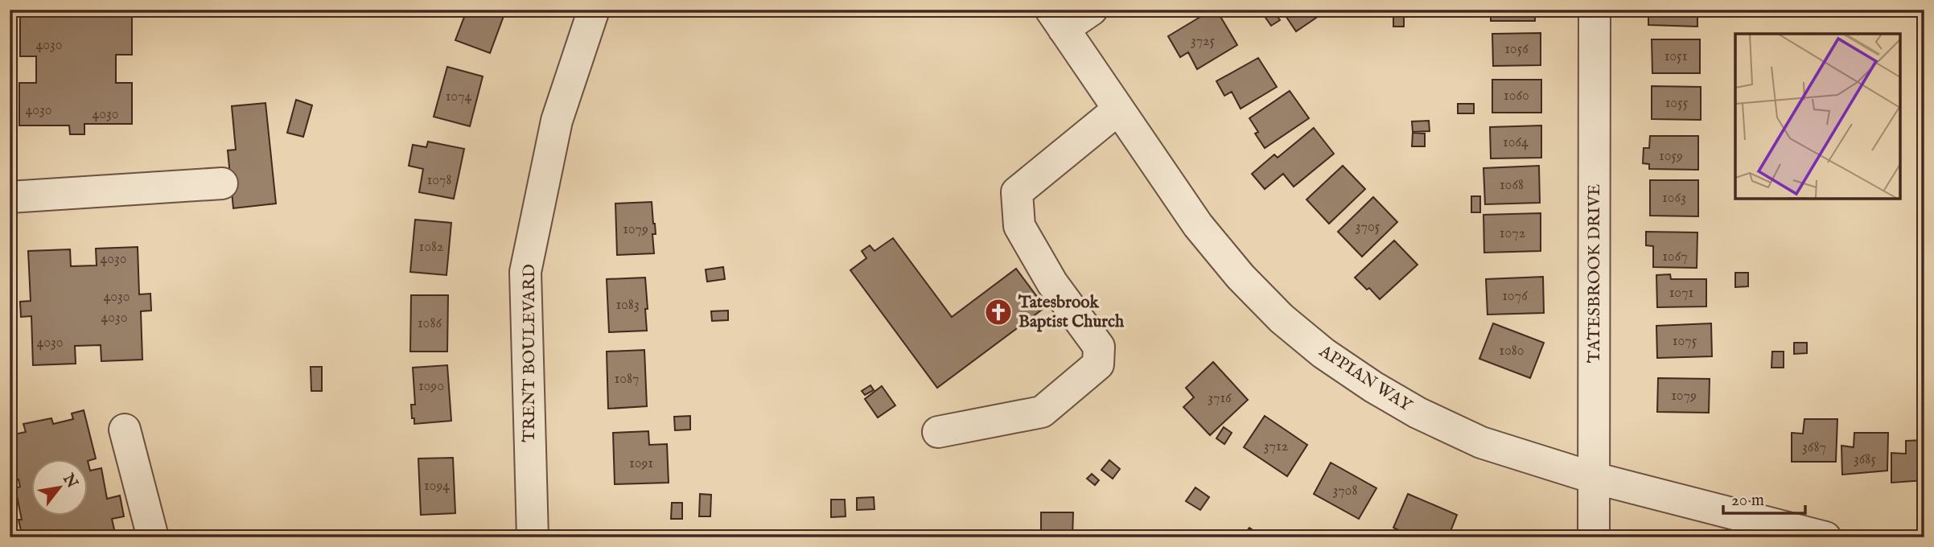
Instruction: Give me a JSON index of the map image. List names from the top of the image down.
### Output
{
  "streets": {
    "street": ["TATESBROOK DRIVE", "TRENT BOULEVARD", "APPIAN WAY"]
  },
  "crossings": [
    ["TATESBROOK DRIVE", "APPIAN WAY"]
  ],
  "places": {
    "church": ["Tatesbrook Baptist Church"]
  },
  "house_numbers": [
    "3725",
    "4030",
    "1056",
    "1051",
    "1060",
    "1074",
    "1055",
    "4030",
    "4030",
    "1064",
    "1059",
    "1078",
    "1068",
    "1063",
    "3705",
    "1079",
    "1072",
    "1082",
    "1067",
    "4030",
    "1071",
    "1076",
    "4030",
    "1083",
    "4030",
    "1086",
    "1075",
    "4030",
    "1080",
    "1087",
    "1090",
    "1079",
    "3716",
    "3712",
    "3687",
    "3685",
    "1091",
    "1094",
    "3708"
  ],
  "scale_bar": "20 m",
  "north": "top right"
}
